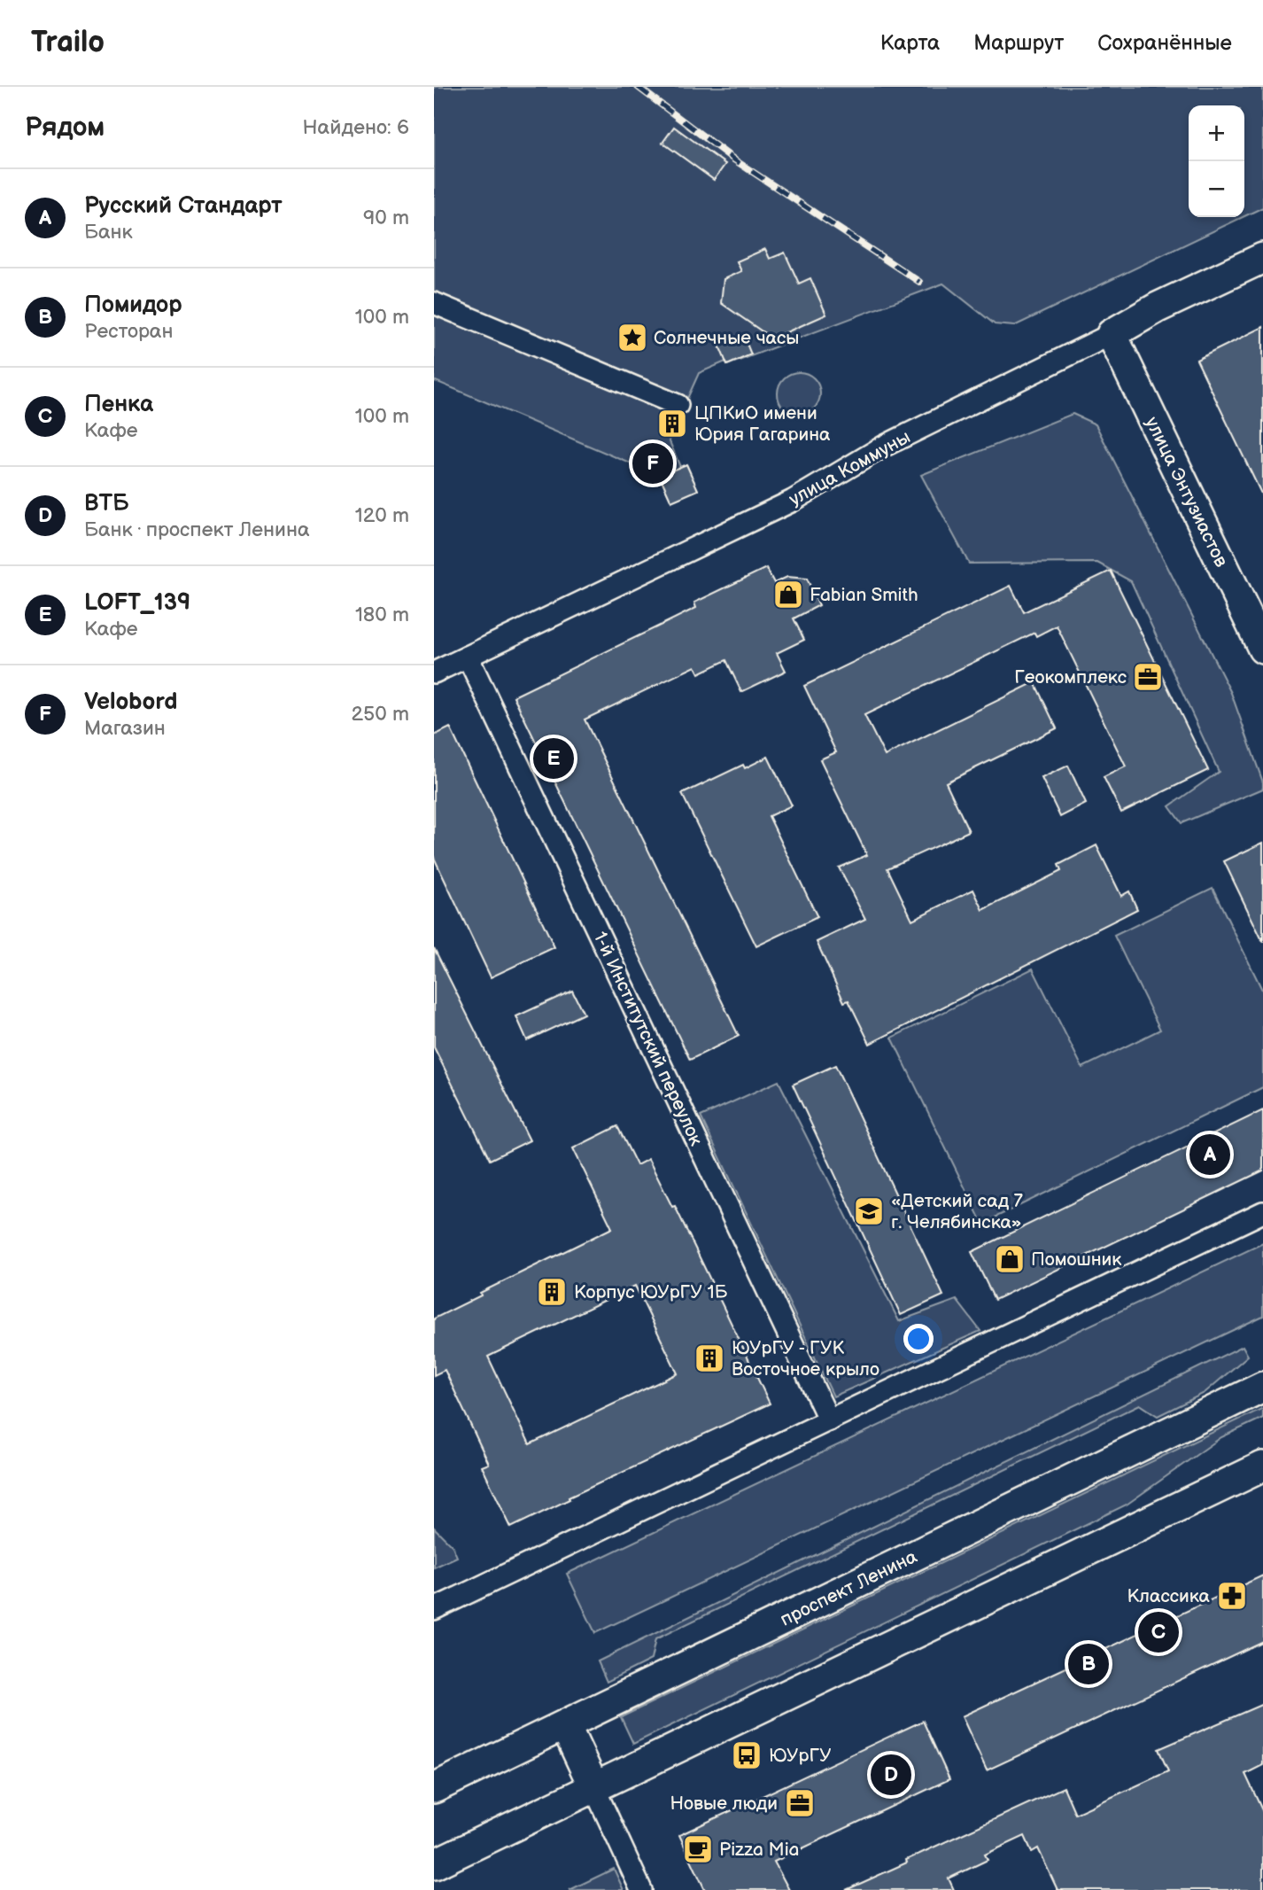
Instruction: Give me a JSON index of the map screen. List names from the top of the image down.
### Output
{
  "streets": {
    "main road": ["улица Коммуны", "улица Энтузиастов", "проспект Ленина"],
    "street": ["1-й Институтский переулок"]
  },
  "crossings": [
    ["улица Коммуны", "улица Энтузиастов"],
    ["улица Коммуны", "1-й Институтский переулок"]
  ],
  "places": {
    "place": ["Солнечные часы"],
    "building": ["ЦПКиО имени Юрия Гагарина", "Корпус ЮУрГУ 1Б", "ЮУрГУ - ГУК Восточное крыло"],
    "shop": ["Fabian Smith", "Помошник"],
    "office": ["Геокомплекс", "Новые люди"],
    "school or university": ["«Детский сад 7 г. Челябинска»"],
    "pharmacy": ["Классика"],
    "bus stop": ["ЮУрГУ"],
    "cafe": ["Pizza Mia"]
  },
  "page": {
    "header": "Trailo",
    "nav": ["Карта", "Маршрут", "Сохранённые"],
    "heading": ["Рядом", "Найдено: 6"],
    "map_buttons": ["+", "−"],
    "list": [
      {
        "mark": "A",
        "name": "Русский Стандарт",
        "note": "Банк",
        "value": "90 m"
      },
      {
        "mark": "B",
        "name": "Помидор",
        "note": "Ресторан",
        "value": "100 m"
      },
      {
        "mark": "C",
        "name": "Пенка",
        "note": "Кафе",
        "value": "100 m"
      },
      {
        "mark": "D",
        "name": "ВТБ",
        "note": "Банк · проспект Ленина",
        "value": "120 m"
      },
      {
        "mark": "E",
        "name": "LOFT_139",
        "note": "Кафе",
        "value": "180 m"
      },
      {
        "mark": "F",
        "name": "Velobord",
        "note": "Магазин",
        "value": "250 m"
      }
    ],
    "pins": [
      "F",
      "E",
      "A",
      "C",
      "B",
      "D"
    ]
  }
}
